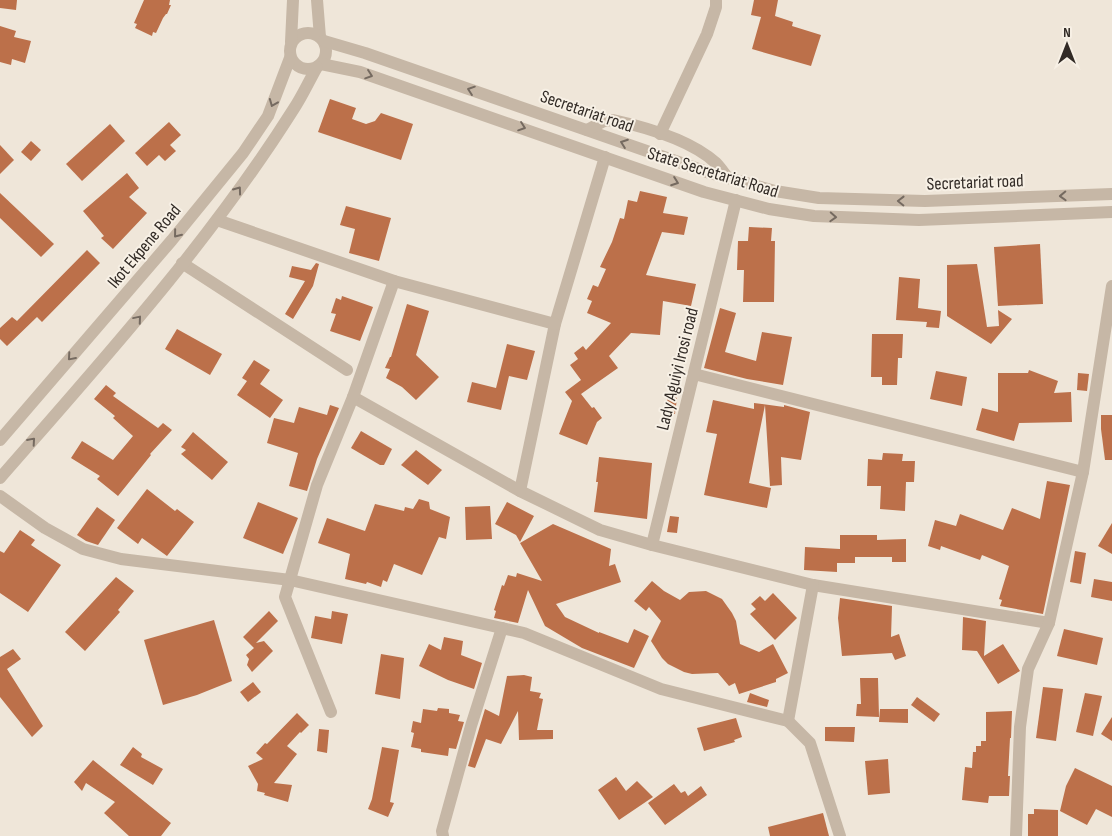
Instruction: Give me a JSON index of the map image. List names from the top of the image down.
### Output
{
  "streets": {
    "street": [
      "Secretariat road",
      "State Secretariat Road",
      "Ikot Ekpene Road",
      "Lady Aguiyi Irosi road"
    ]
  },
  "crossings": [
    ["Secretariat road", "State Secretariat Road"],
    ["Secretariat road", "Ikot Ekpene Road"],
    ["State Secretariat Road", "Ikot Ekpene Road"],
    ["State Secretariat Road", "Lady Aguiyi Irosi road"]
  ],
  "one_way": ["Secretariat road", "State Secretariat Road"],
  "north": "top"
}
